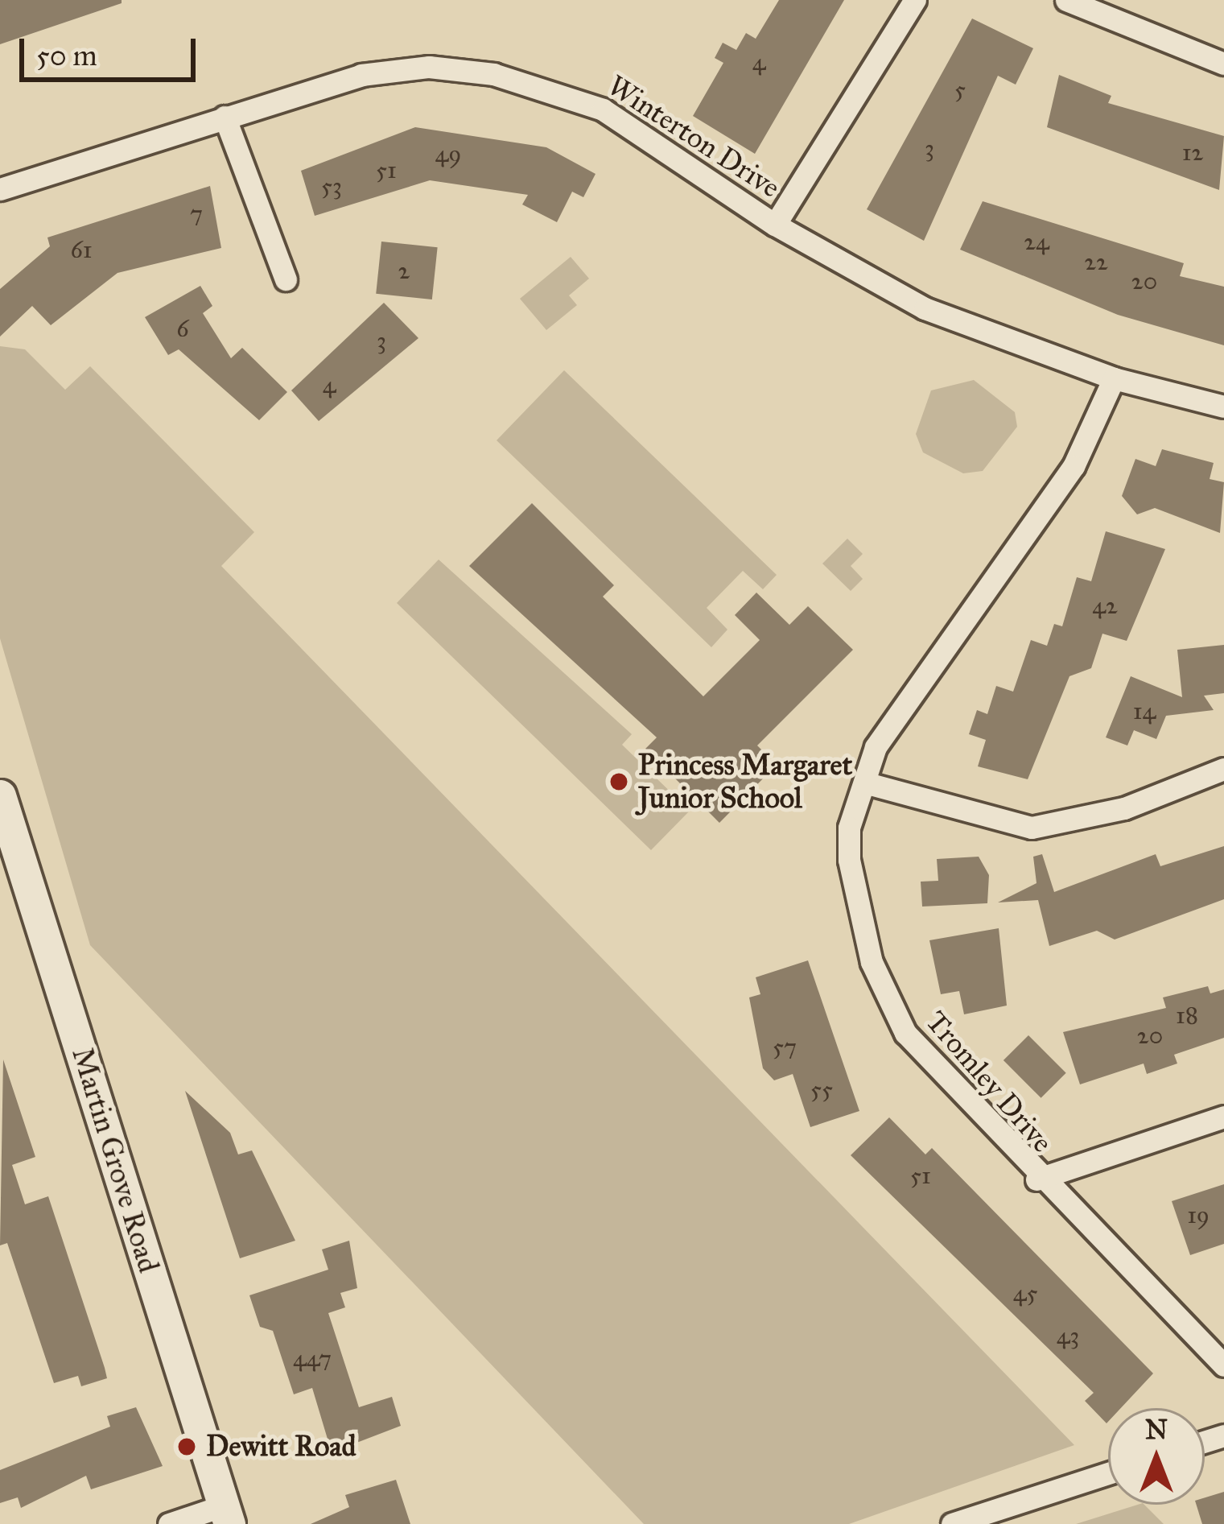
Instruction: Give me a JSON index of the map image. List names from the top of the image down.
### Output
{
  "streets": {
    "main road": ["Martin Grove Road"],
    "street": ["Winterton Drive", "Tromley Drive"]
  },
  "crossings": [
    ["Winterton Drive", "Tromley Drive"]
  ],
  "places": ["Princess Margaret Junior School", "Dewitt Road"],
  "house_numbers": [
    "4",
    "5",
    "3",
    "12",
    "49",
    "51",
    "53",
    "7",
    "24",
    "61",
    "22",
    "2",
    "20",
    "6",
    "3",
    "4",
    "42",
    "14",
    "18",
    "20",
    "57",
    "55",
    "51",
    "19",
    "45",
    "43",
    "447"
  ],
  "scale_bar": "50 m",
  "north": "top"
}
